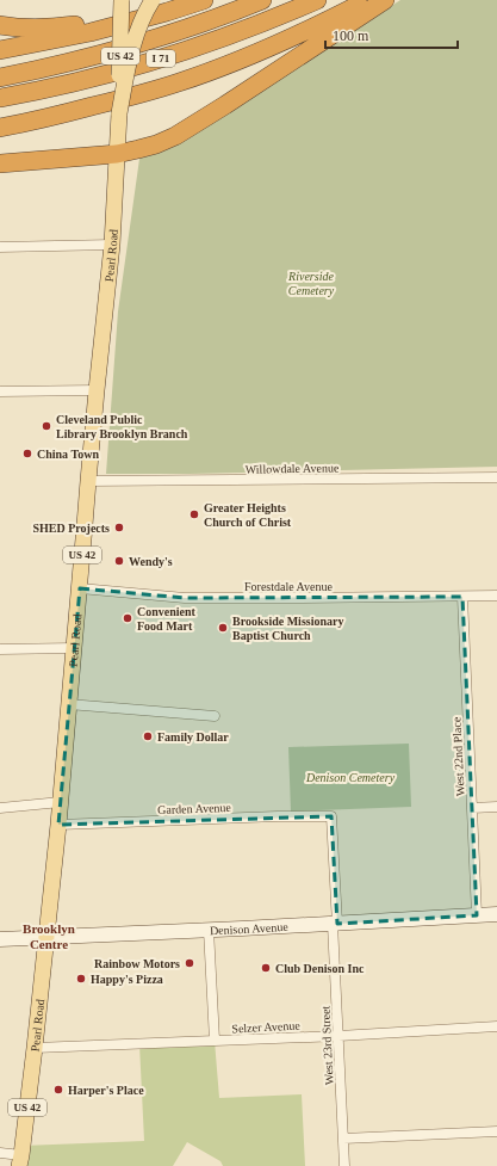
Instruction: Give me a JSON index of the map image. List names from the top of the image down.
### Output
{
  "streets": {
    "highway": ["I 71"],
    "main road": ["US 42", "Pearl Road", "Denison Avenue"],
    "street": [
      "Willowdale Avenue",
      "Forestdale Avenue",
      "West 22nd Place",
      "Garden Avenue",
      "Selzer Avenue",
      "West 23rd Street"
    ]
  },
  "crossings": [
    ["US 42", "Pearl Road"],
    ["Pearl Road", "Willowdale Avenue"],
    ["Pearl Road", "Forestdale Avenue"],
    ["Pearl Road", "Garden Avenue"],
    ["Pearl Road", "Denison Avenue"],
    ["Pearl Road", "Selzer Avenue"],
    ["Forestdale Avenue", "West 22nd Place"],
    ["West 22nd Place", "Denison Avenue"],
    ["Garden Avenue", "West 23rd Street"],
    ["Denison Avenue", "West 23rd Street"],
    ["Selzer Avenue", "West 23rd Street"]
  ],
  "districts": ["Brooklyn Centre"],
  "parks": ["Riverside Cemetery", "Denison Cemetery"],
  "places": [
    "Cleveland Public Library Brooklyn Branch",
    "China Town",
    "Greater Heights Church of Christ",
    "SHED Projects",
    "Wendy's",
    "Convenient Food Mart",
    "Brookside Missionary Baptist Church",
    "Family Dollar",
    "Rainbow Motors",
    "Club Denison Inc",
    "Happy's Pizza",
    "Harper's Place"
  ],
  "scale_bar": "100 m"
}
